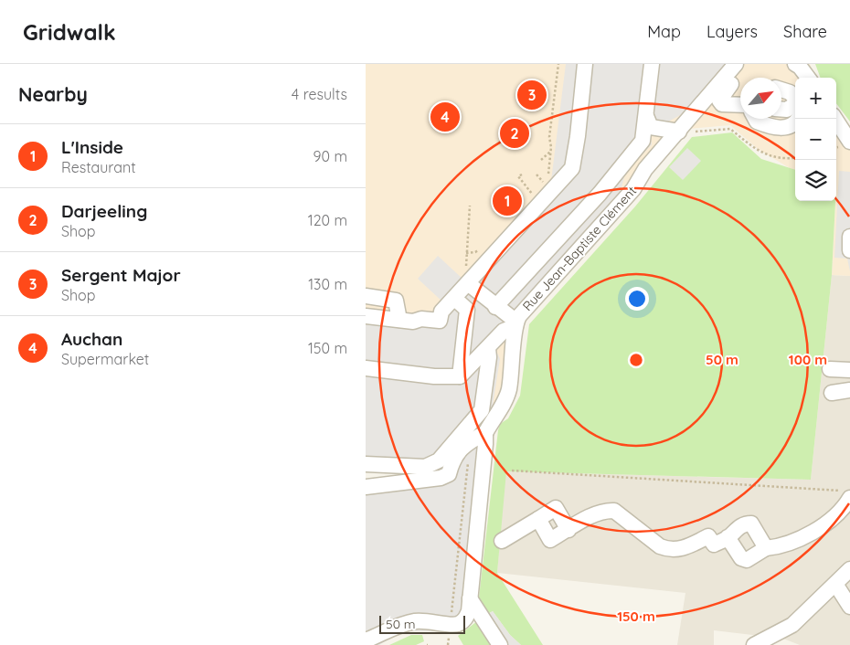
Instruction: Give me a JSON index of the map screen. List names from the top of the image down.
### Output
{
  "streets": {
    "street": ["Rue Jean-Baptiste Clément"]
  },
  "scale_bar": "50 m",
  "north": "top right",
  "page": {
    "header": "Gridwalk",
    "nav": ["Map", "Layers", "Share"],
    "heading": ["Nearby", "4 results"],
    "map_buttons": ["+", "−"],
    "pins": [
      "3",
      "4",
      "2",
      "1"
    ],
    "list": [
      {
        "mark": "1",
        "name": "L'Inside",
        "note": "Restaurant",
        "value": "90 m"
      },
      {
        "mark": "2",
        "name": "Darjeeling",
        "note": "Shop",
        "value": "120 m"
      },
      {
        "mark": "3",
        "name": "Sergent Major",
        "note": "Shop",
        "value": "130 m"
      },
      {
        "mark": "4",
        "name": "Auchan",
        "note": "Supermarket",
        "value": "150 m"
      }
    ],
    "scale": "50 m"
  },
  "rings": ["50 m", "100 m", "150 m"]
}
